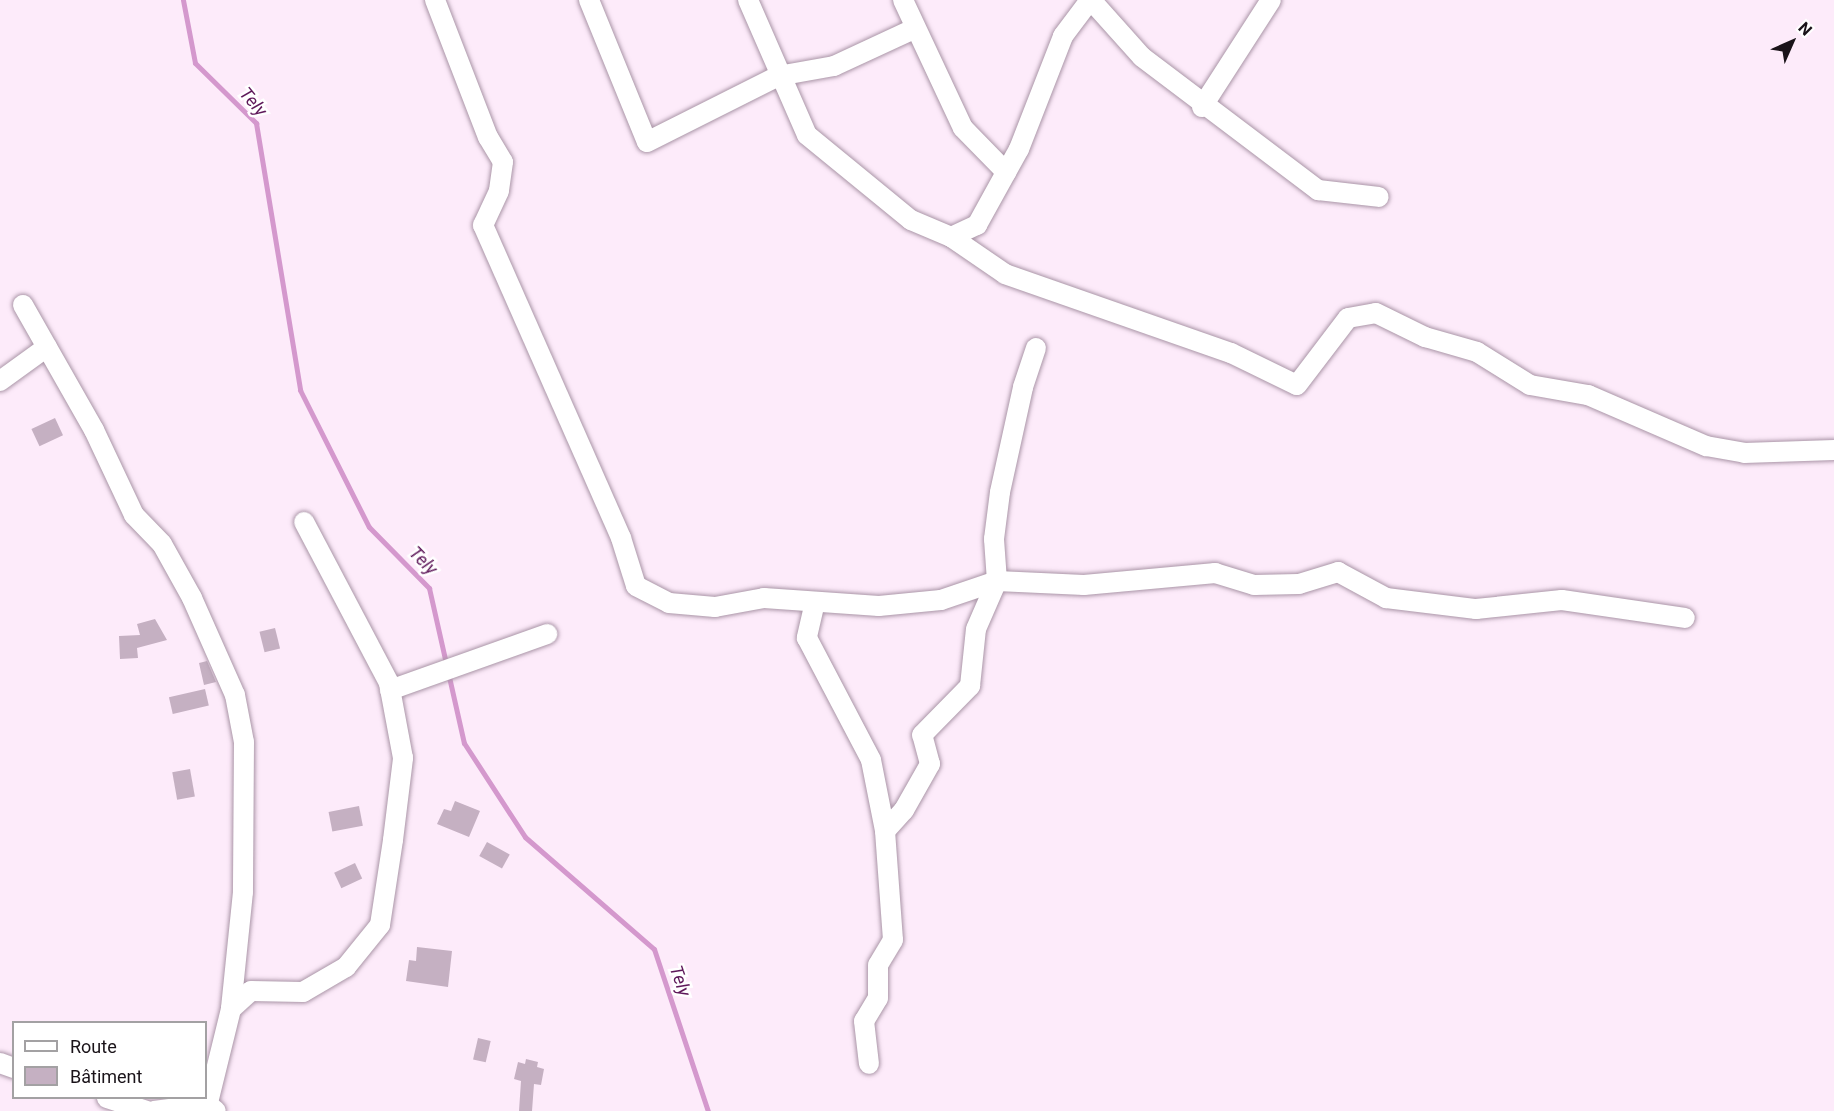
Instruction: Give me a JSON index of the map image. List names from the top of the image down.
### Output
{
  "water": ["Tely"],
  "legend": ["Route", "Bâtiment"],
  "north": "top right"
}
